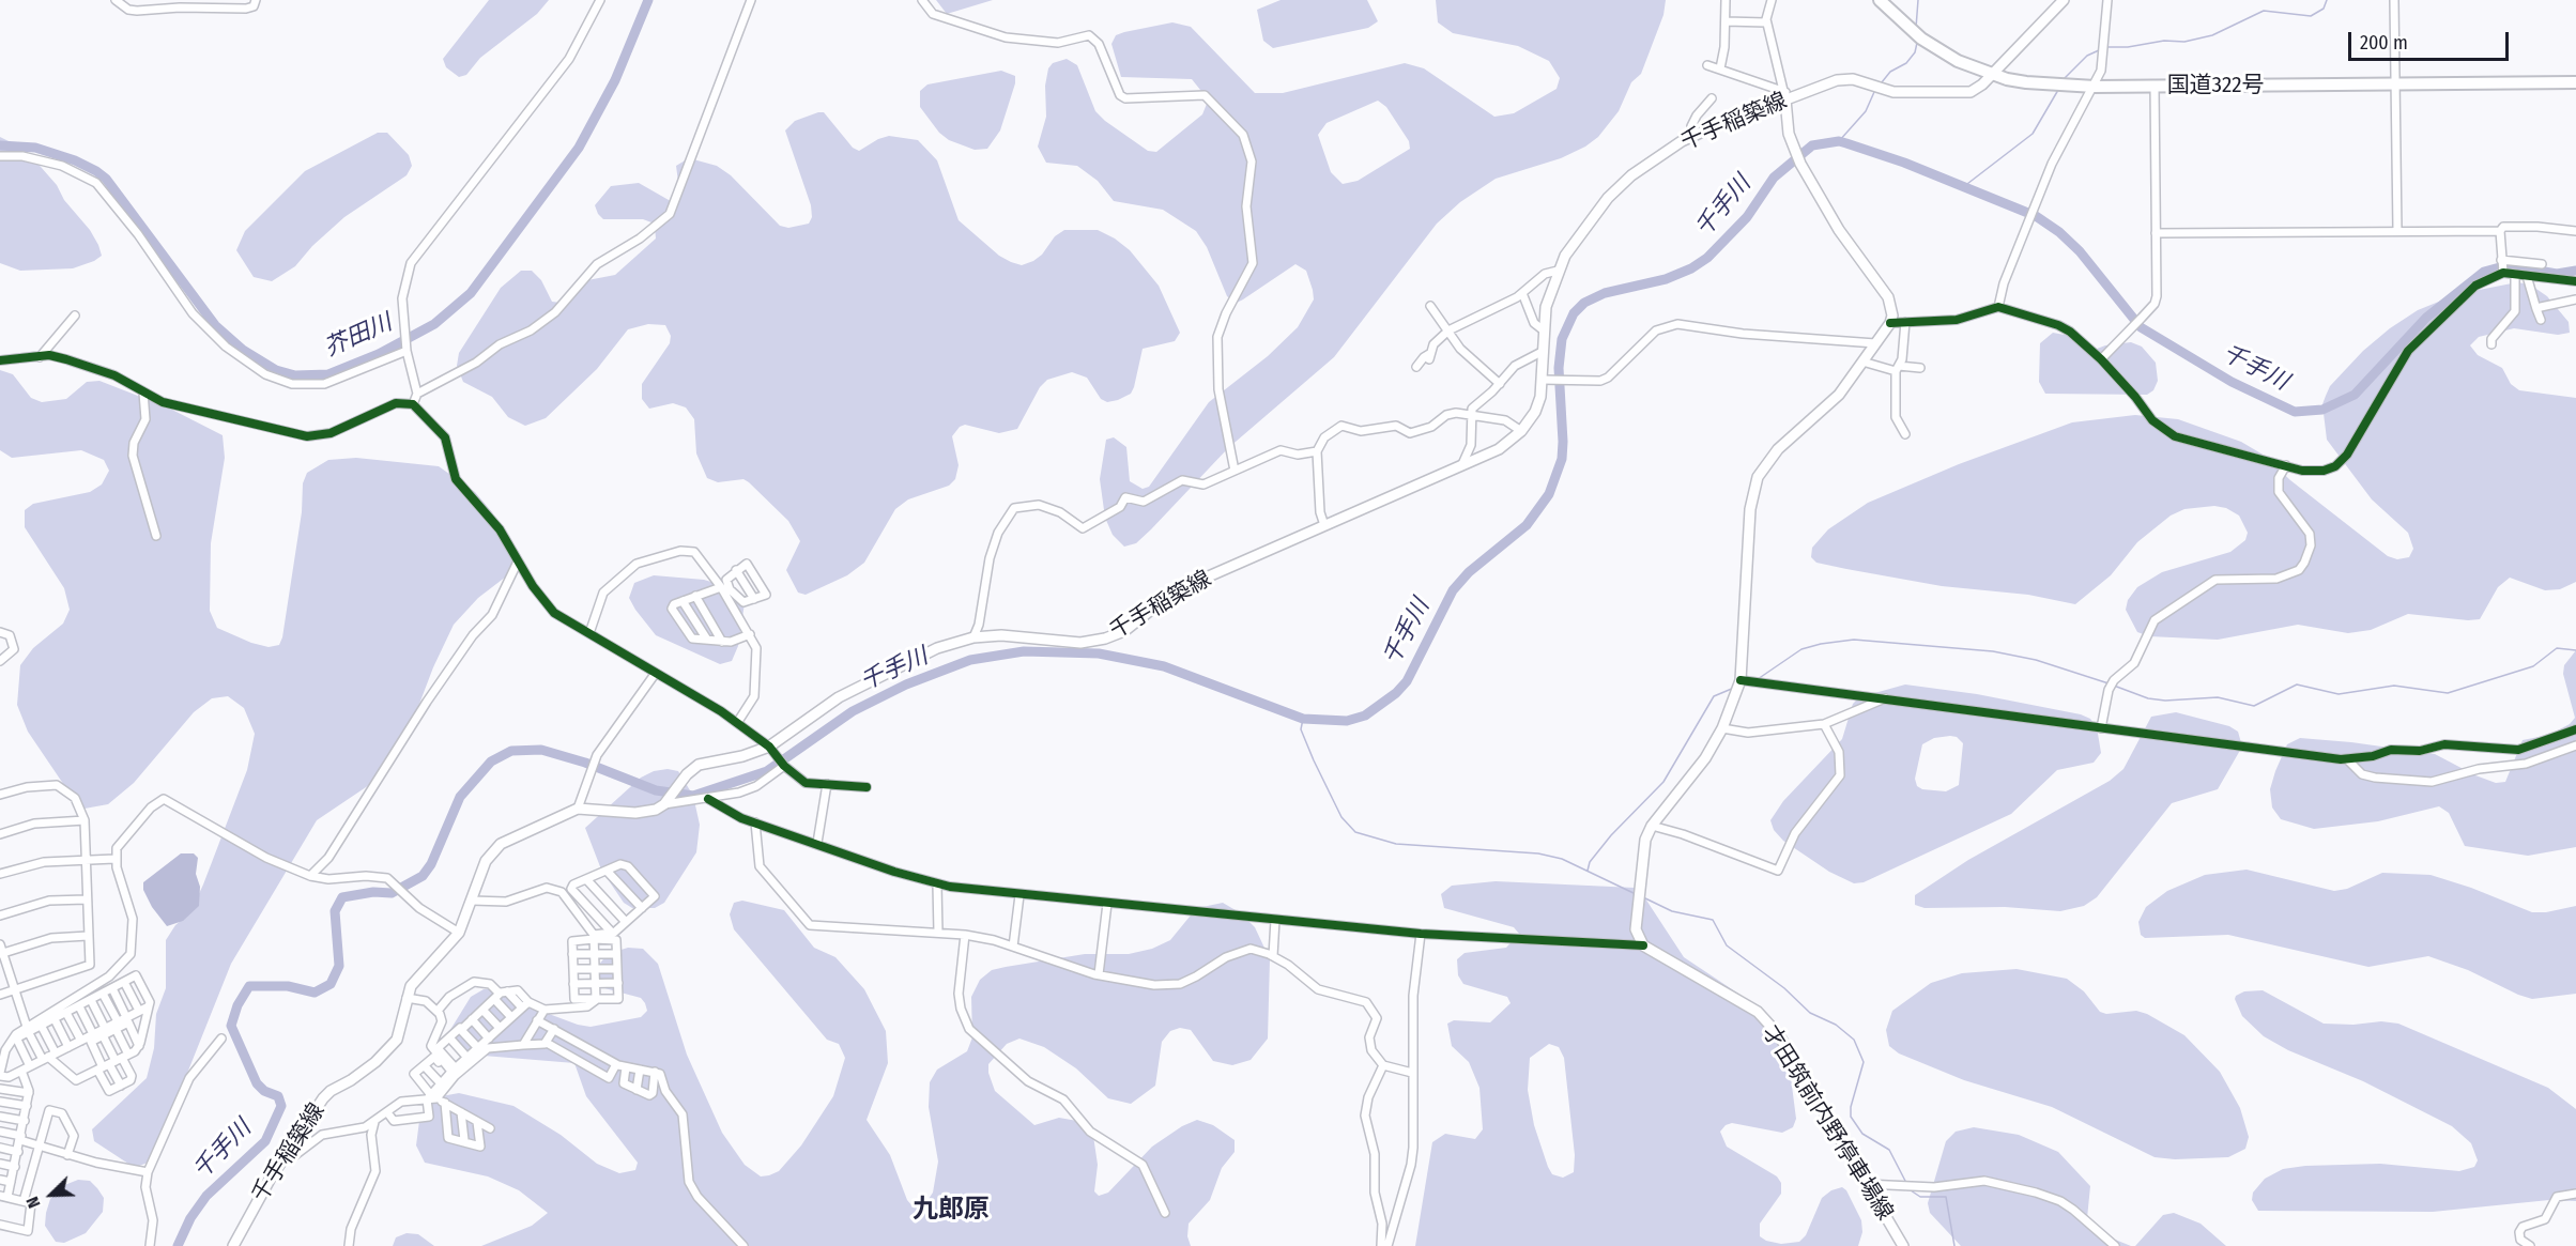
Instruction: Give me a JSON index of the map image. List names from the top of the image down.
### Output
{
  "streets": {
    "highway": ["国道322号"],
    "main road": ["千手稲築線", "才田筑前内野停車場線"]
  },
  "crossings": [
    ["国道322号", "千手稲築線"]
  ],
  "districts": ["九郎原"],
  "water": ["千手川", "芥田川"],
  "scale_bar": "200 m",
  "north": "bottom left"
}
